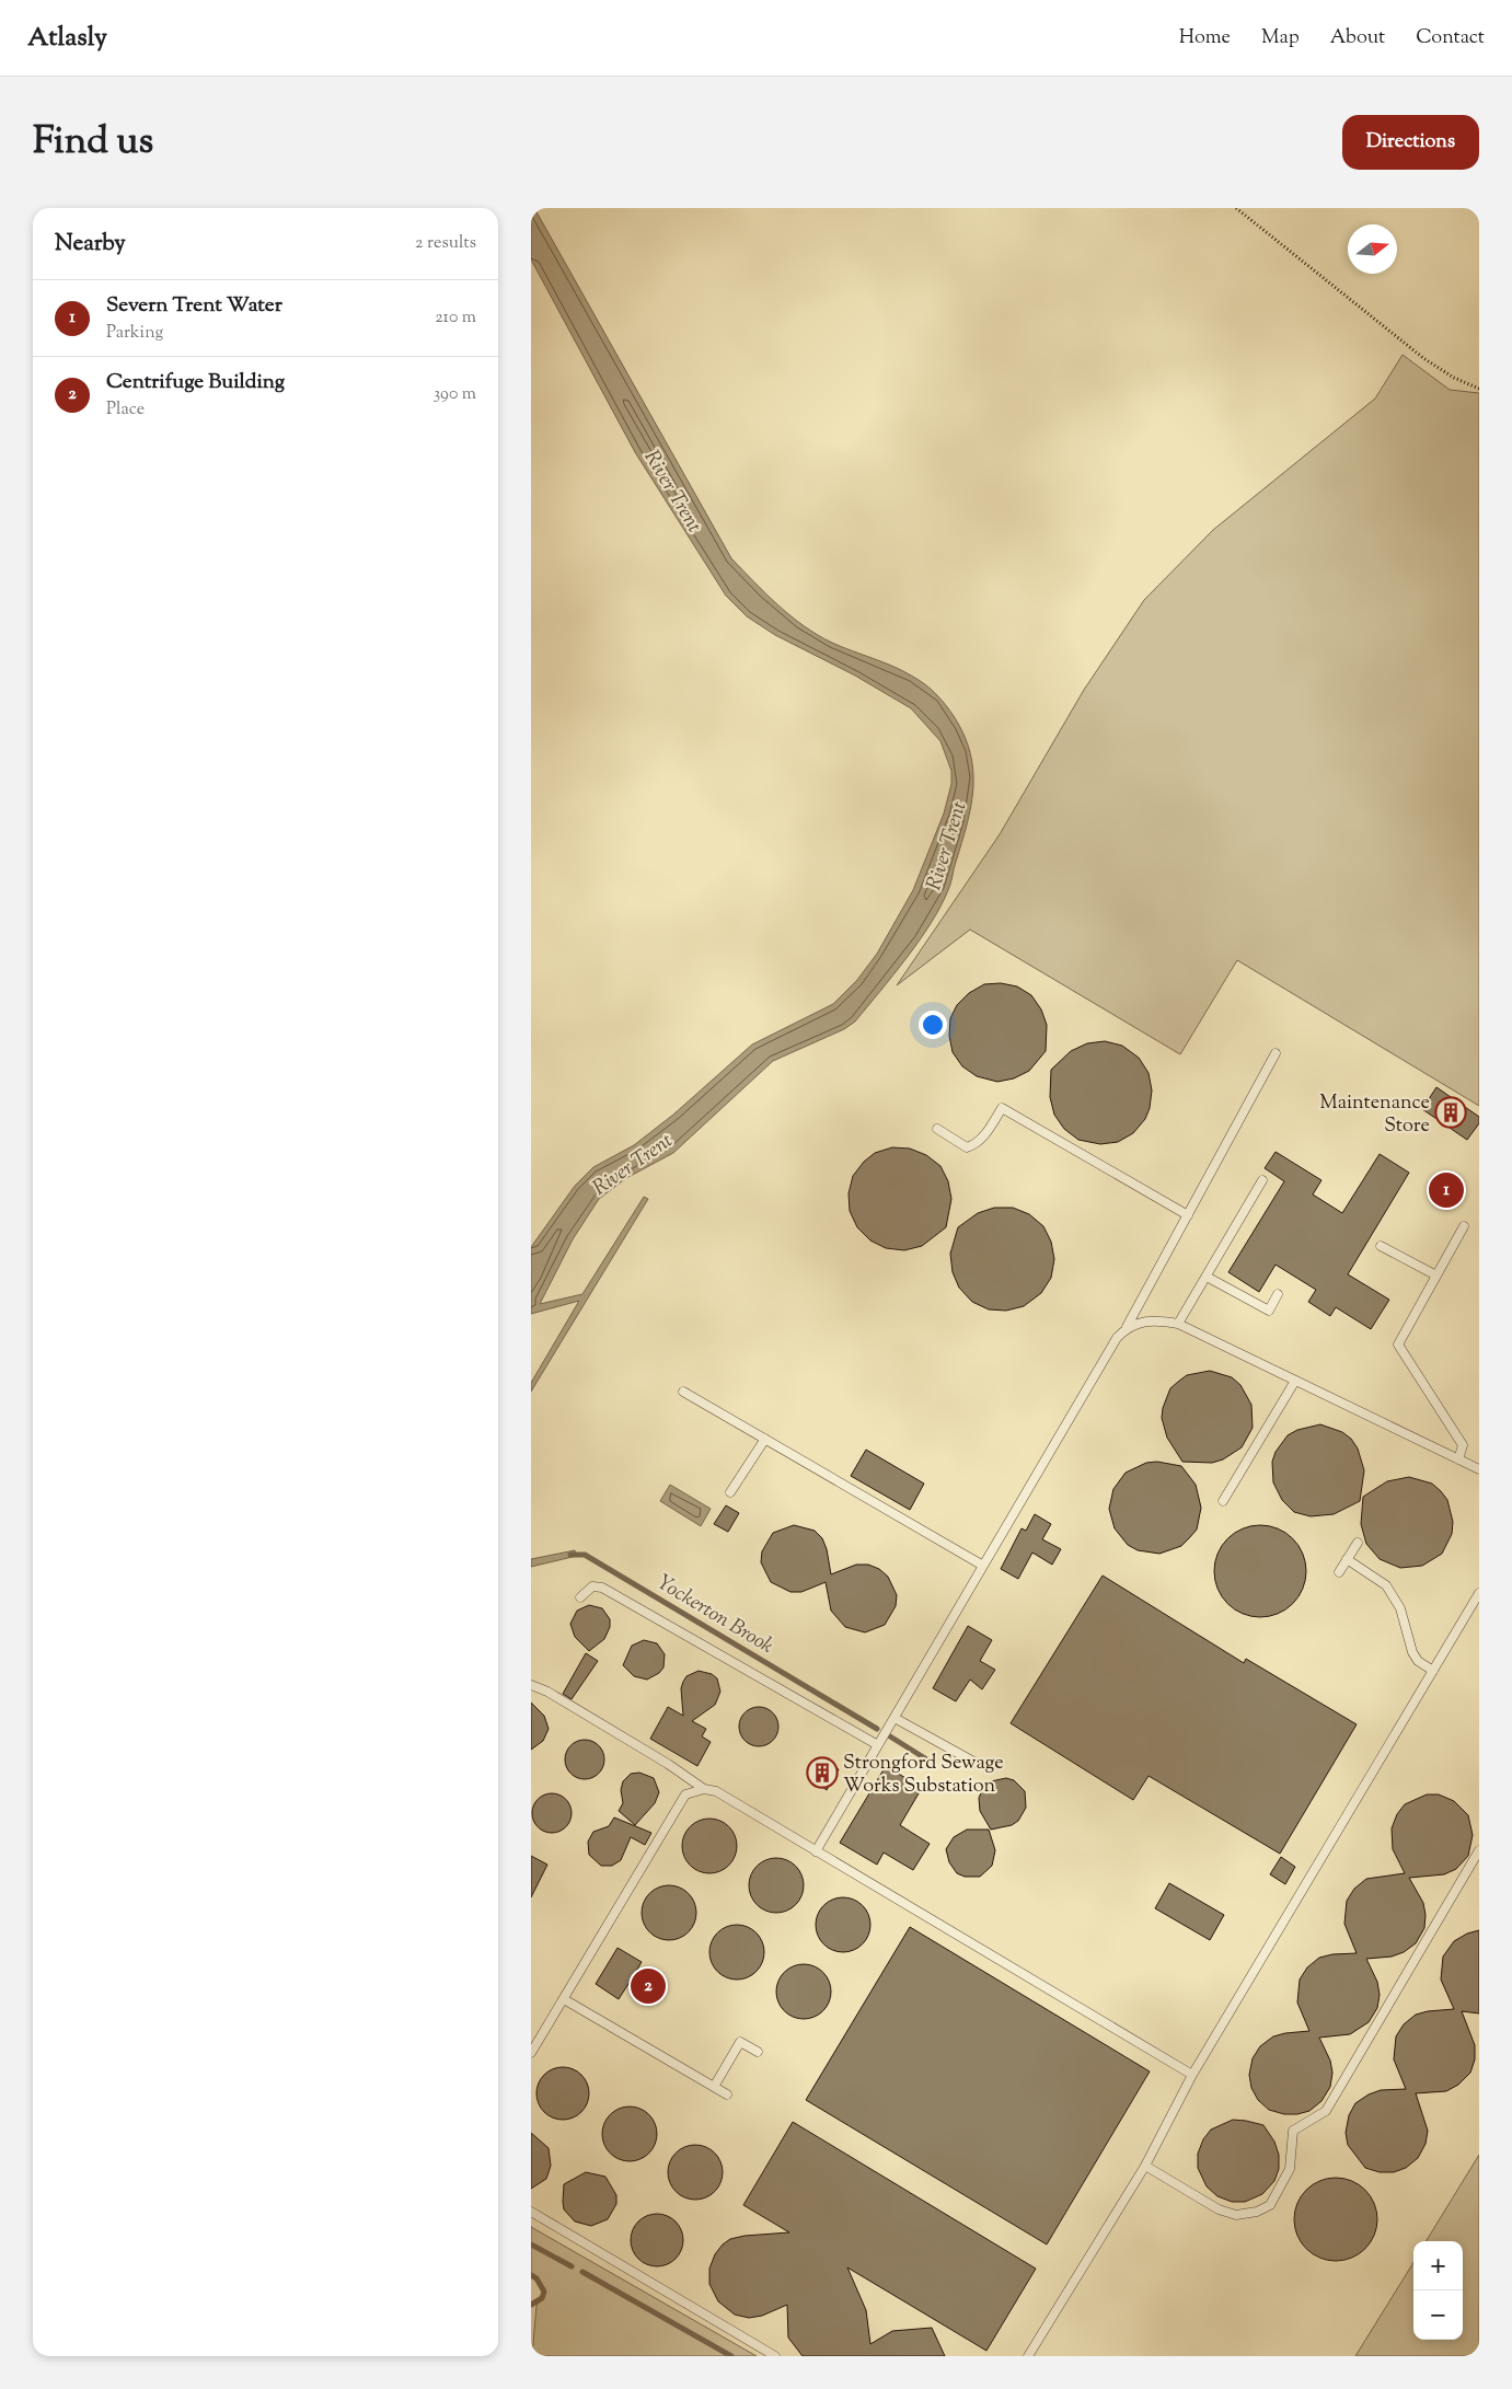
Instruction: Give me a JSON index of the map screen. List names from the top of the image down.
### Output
{
  "water": ["River Trent", "Yockerton Brook"],
  "places": {
    "building": ["Maintenance Store", "Strongford Sewage Works Substation"]
  },
  "north": "right",
  "page": {
    "header": "Atlasly",
    "nav": [
      "Home",
      "Map",
      "About",
      "Contact"
    ],
    "title": "Find us",
    "buttons": "Directions",
    "heading": ["Nearby", "2 results"],
    "list": [
      {
        "mark": "1",
        "name": "Severn Trent Water",
        "note": "Parking",
        "value": "210 m"
      },
      {
        "mark": "2",
        "name": "Centrifuge Building",
        "note": "Place",
        "value": "390 m"
      }
    ],
    "pins": ["1", "2"],
    "map_buttons": ["+", "−"]
  }
}
